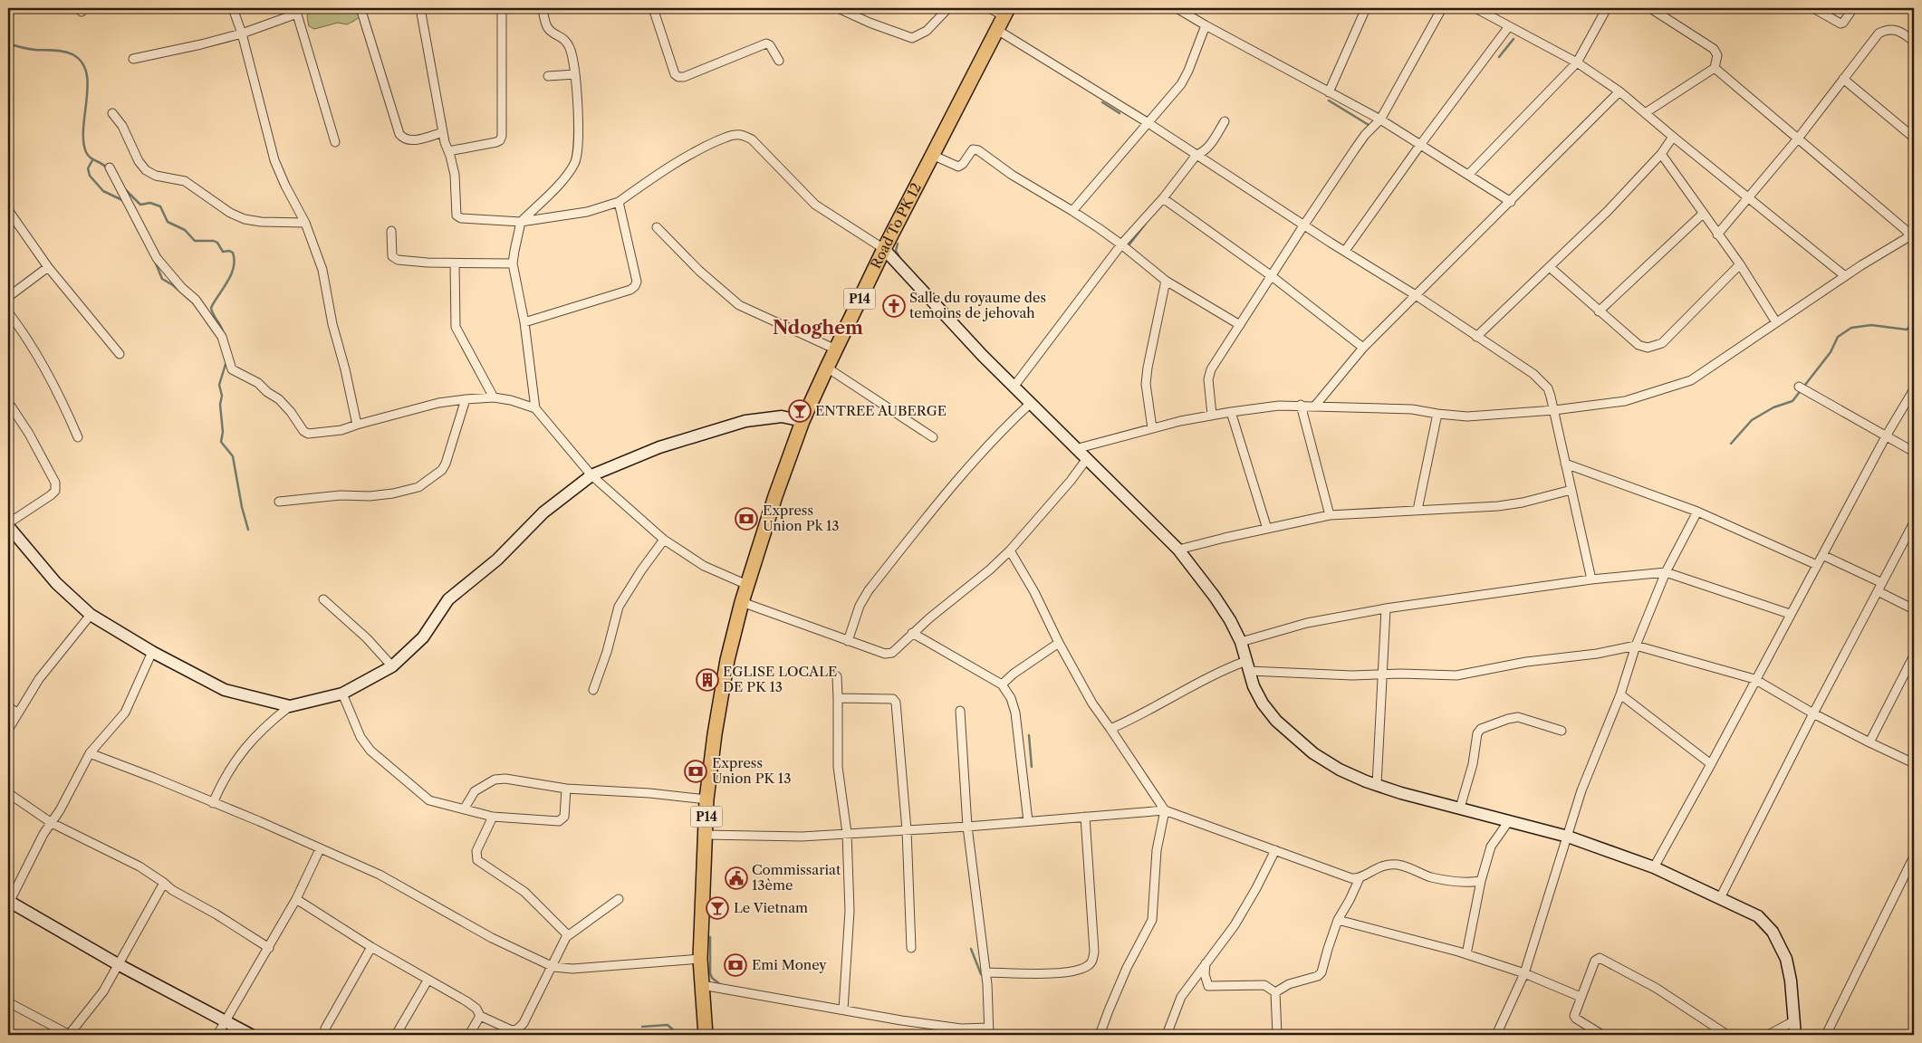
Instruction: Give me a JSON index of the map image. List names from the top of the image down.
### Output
{
  "streets": {
    "main road": ["Road To PK 12", "P14"]
  },
  "crossings": [
    ["Road To PK 12", "P14"]
  ],
  "districts": ["Ndoghem"],
  "places": {
    "church": ["Salle du royaume des temoins de jehovah"],
    "bar": ["ENTREE AUBERGE", "Le Vietnam"],
    "bank": ["Express Union Pk 13", "Express Union PK 13", "Emi Money"],
    "building": ["EGLISE LOCALE DE PK 13"],
    "public building": ["Commissariat 13ème"]
  }
}
